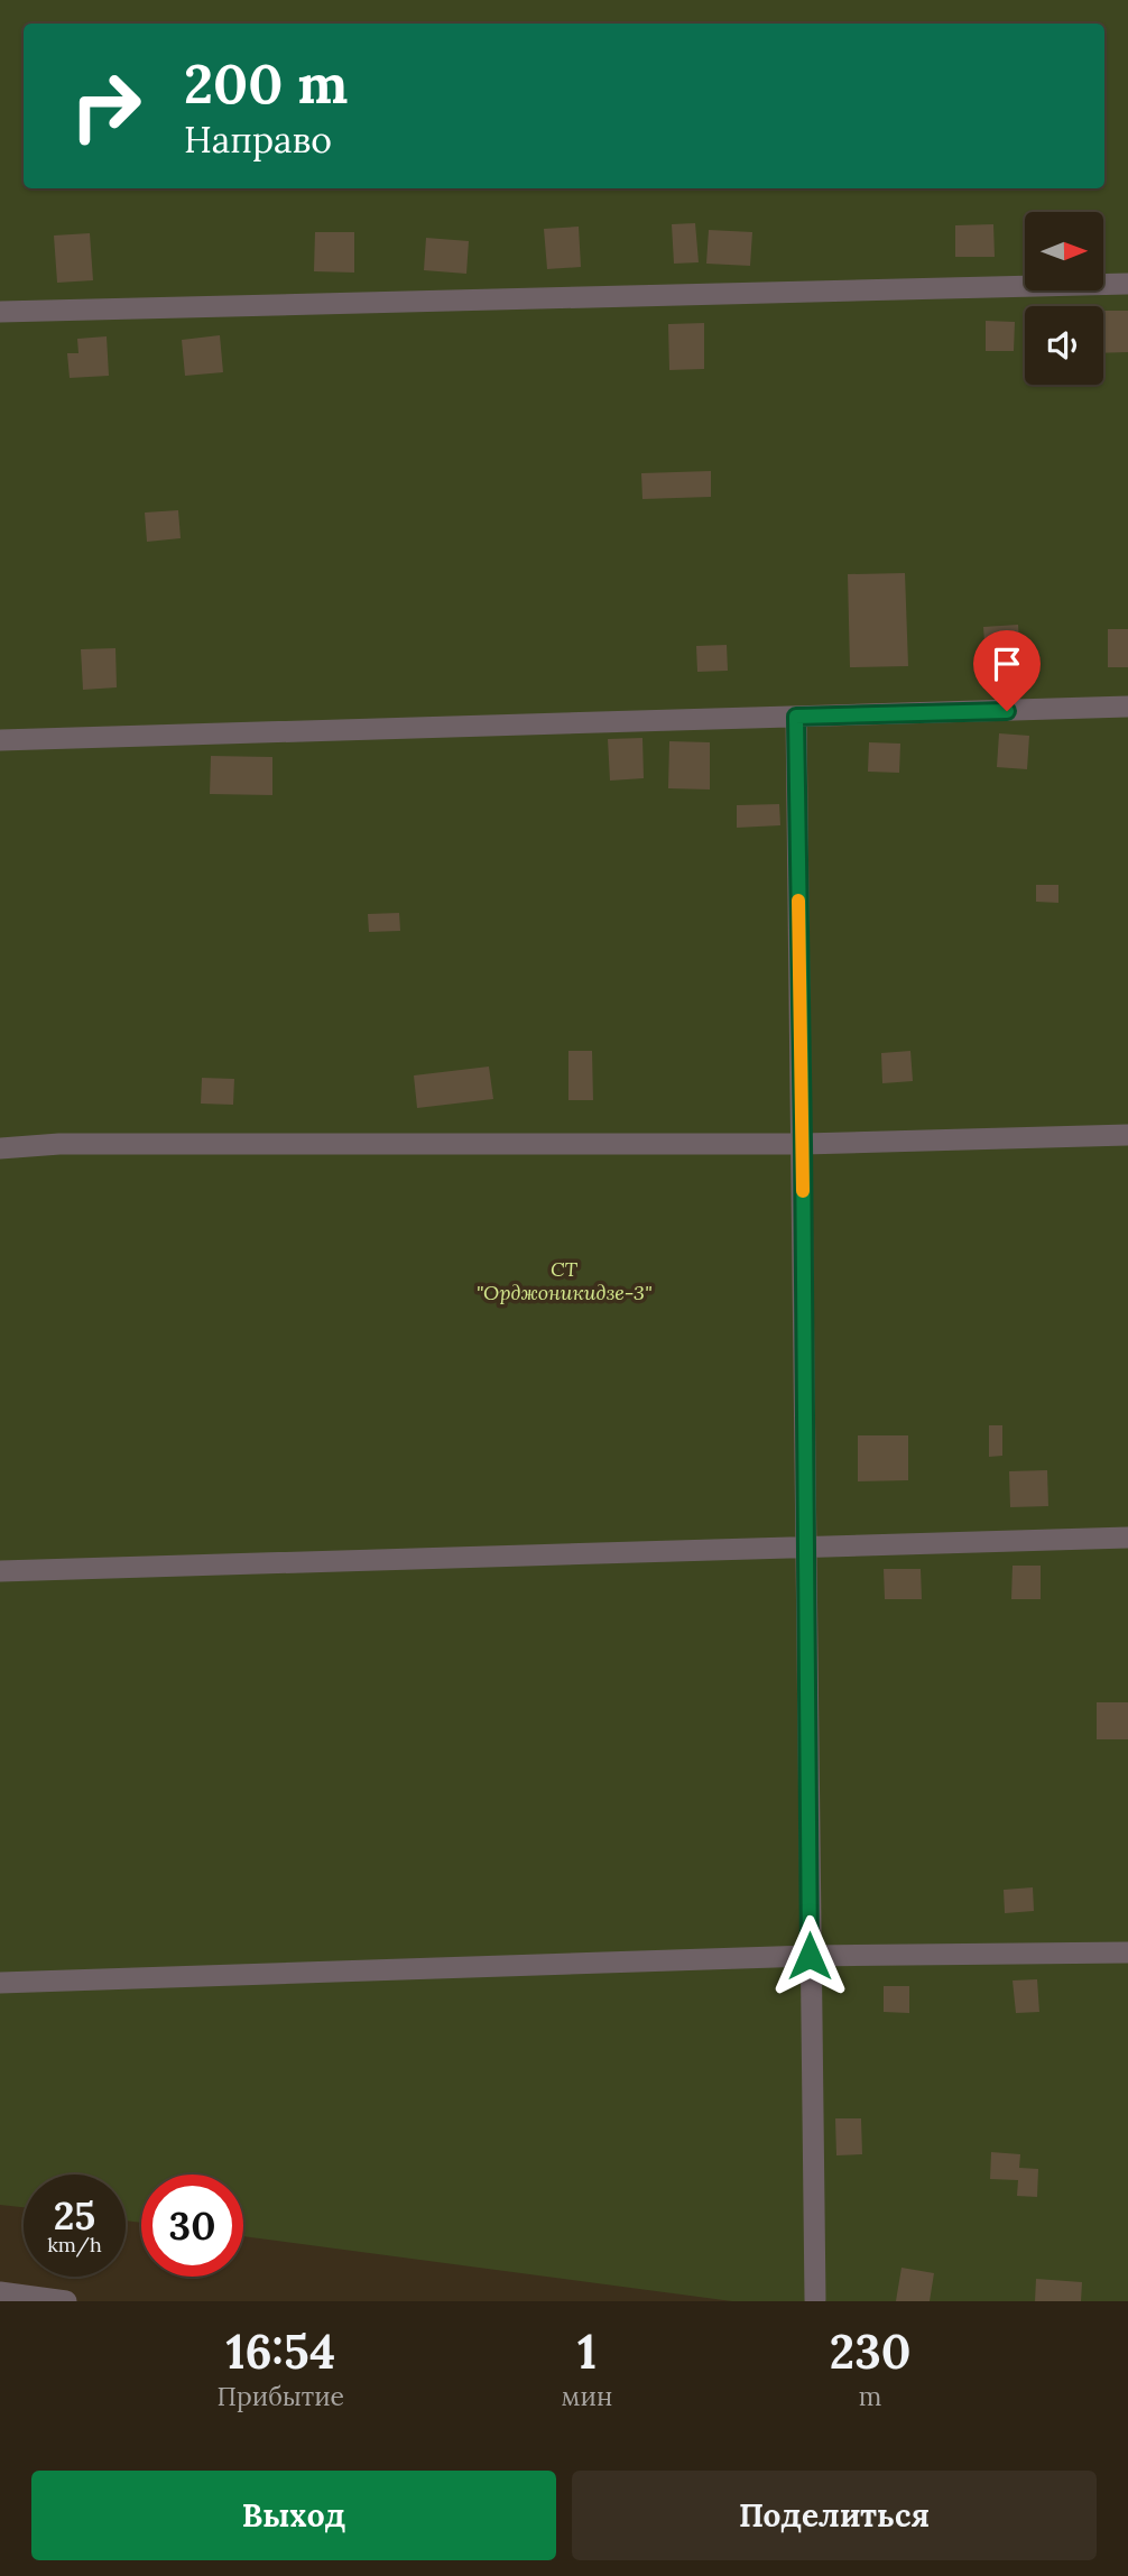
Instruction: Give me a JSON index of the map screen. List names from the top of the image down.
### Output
{
  "parks": ["СТ \"Орджоникидзе-3\""],
  "north": "right",
  "page": {
    "turn": ["200 m", "Направо"],
    "speed": "25 km/h",
    "limit": "30",
    "eta": [
      "16:54",
      "Прибытие",
      "1",
      "мин",
      "230",
      "m"
    ],
    "buttons": ["Выход", "Поделиться"]
  }
}
